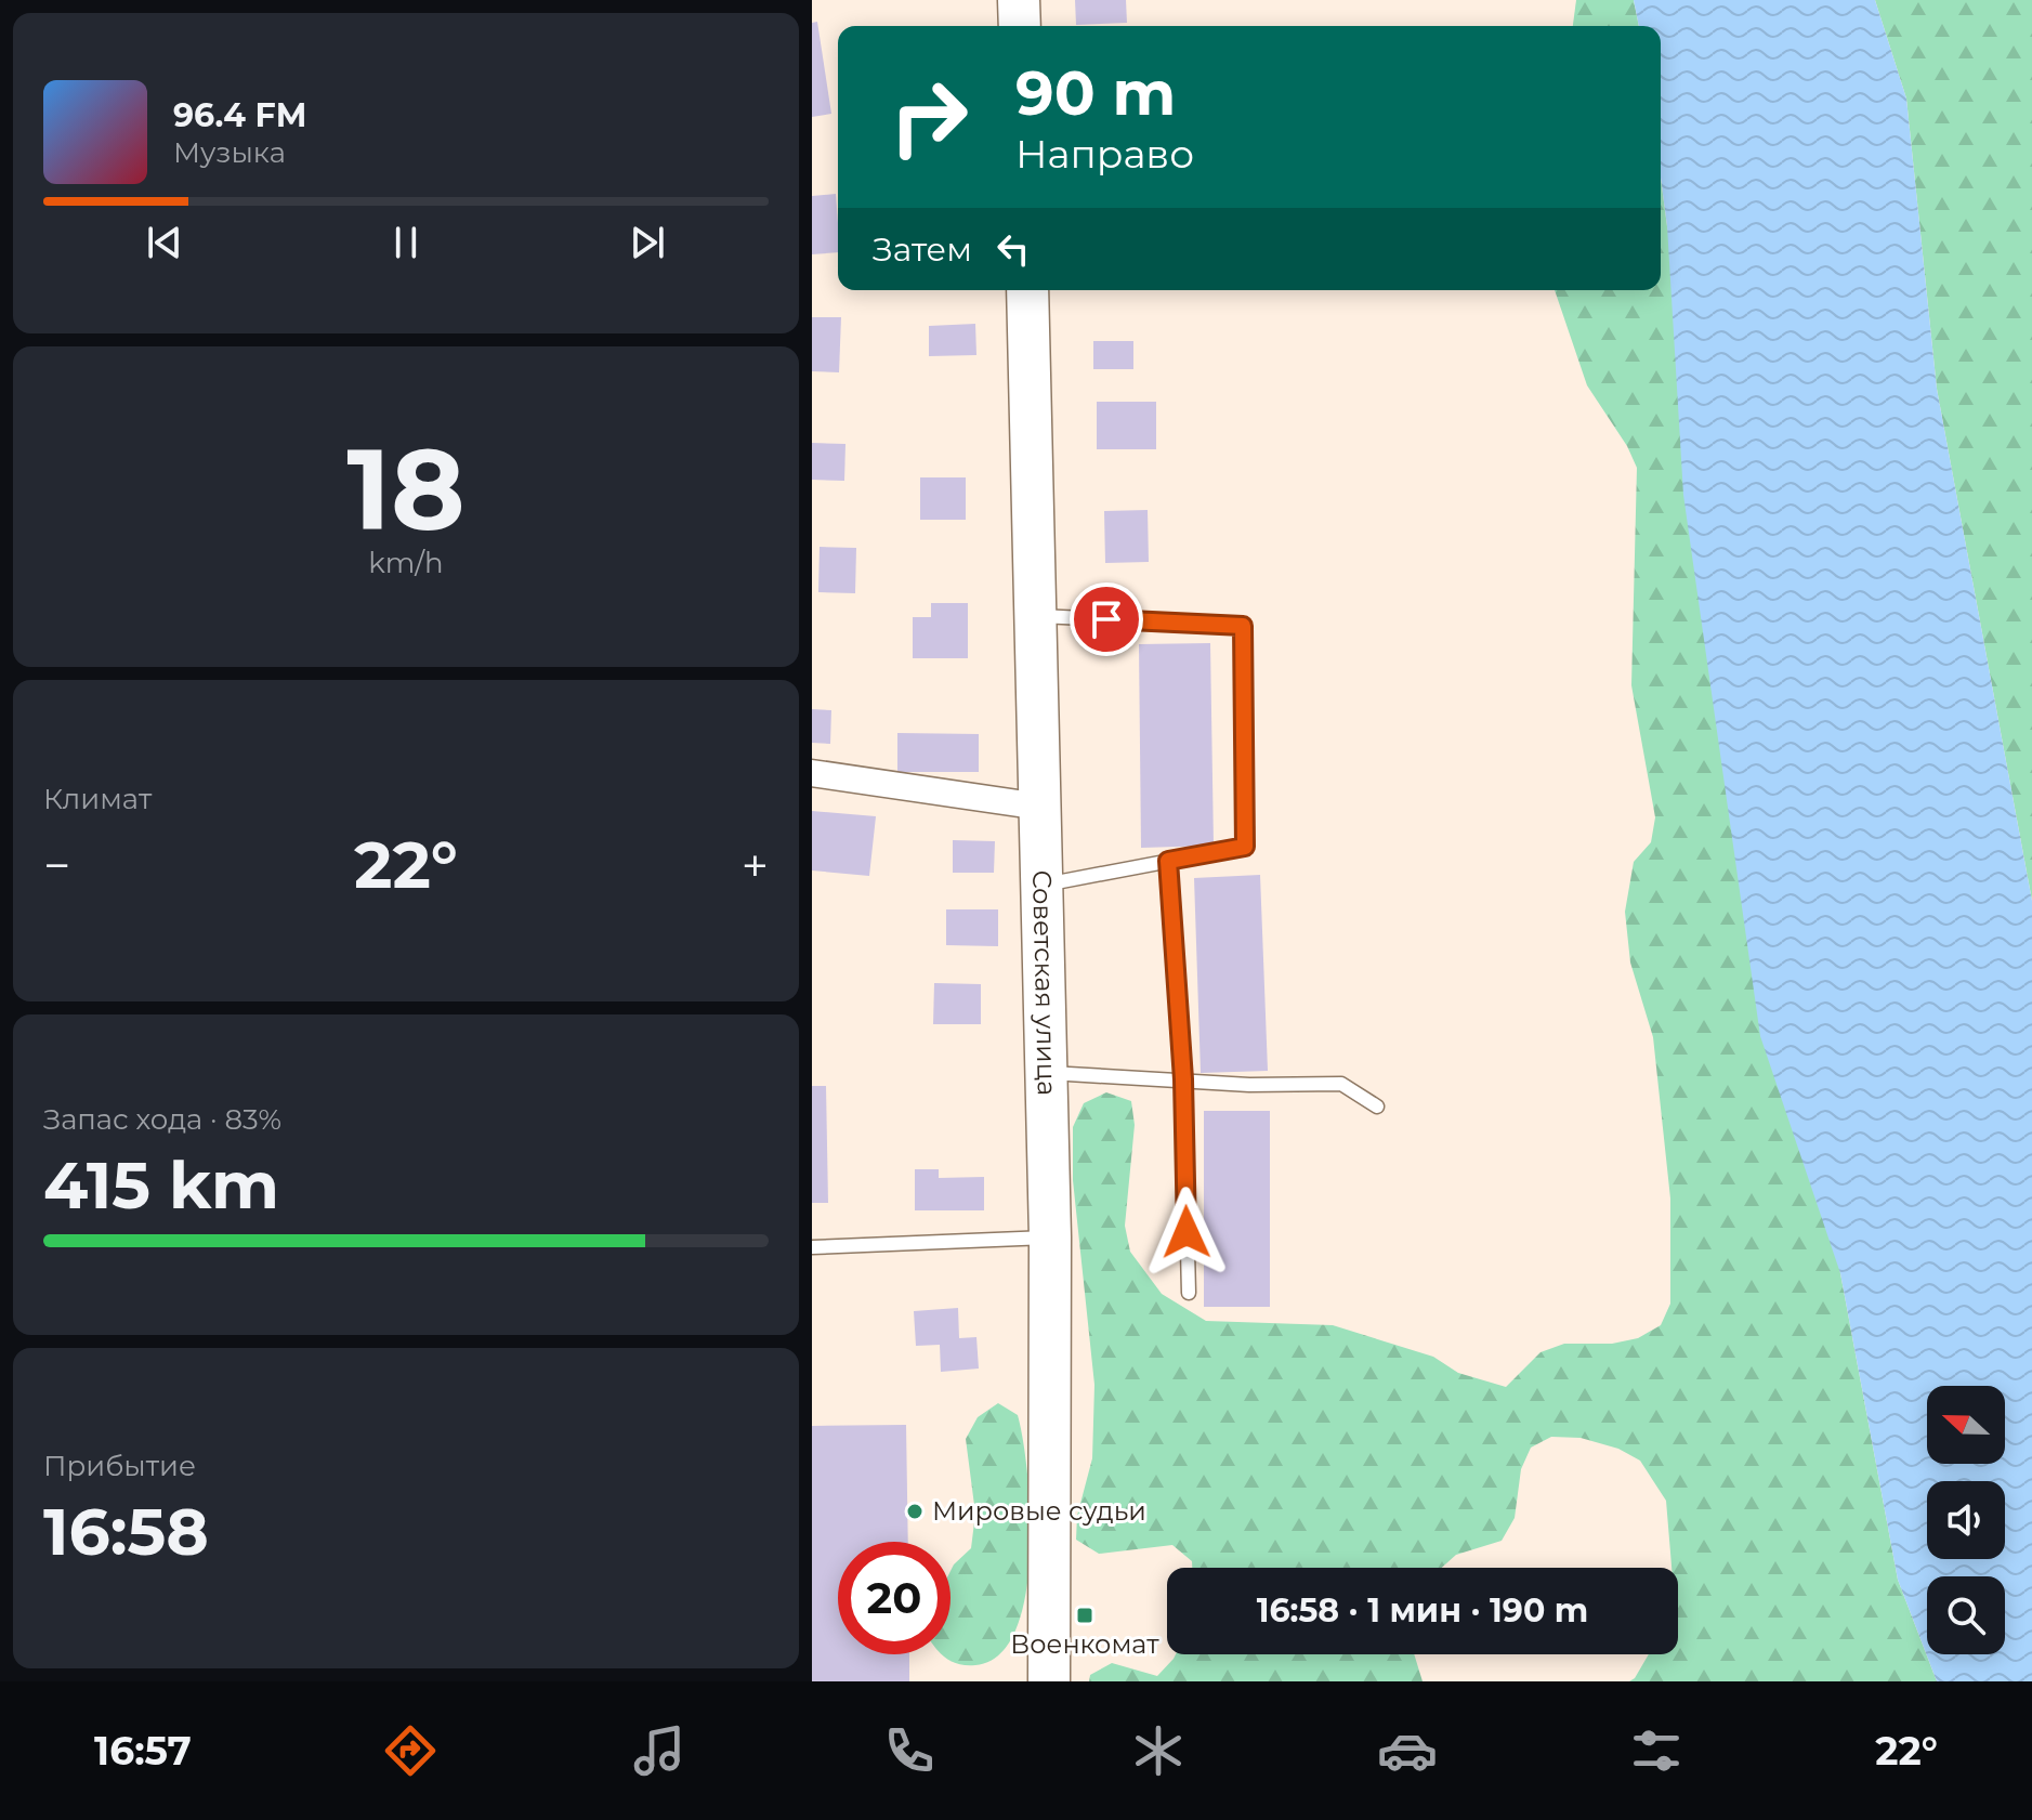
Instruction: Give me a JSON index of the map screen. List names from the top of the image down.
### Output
{
  "streets": {
    "main road": ["Советская улица"]
  },
  "places": {
    "other": ["Мировые судьи"],
    "transit": ["Военкомат"]
  },
  "north": "left",
  "page": {
    "turn": ["90 m", "Направо"],
    "song": ["96.4 FM", "Музыка"],
    "then": "Затем",
    "tile": [
      ["18", "km/h"],
      "Климат",
      ["Запас хода · 83%", "415 km"],
      ["Прибытие", "16:58"]
    ],
    "heat": ["−", "22°", "+"],
    "limit": "20",
    "trip": "16:58 · 1 мин · 190 m",
    "tabs": ["16:57", "22°"]
  }
}
